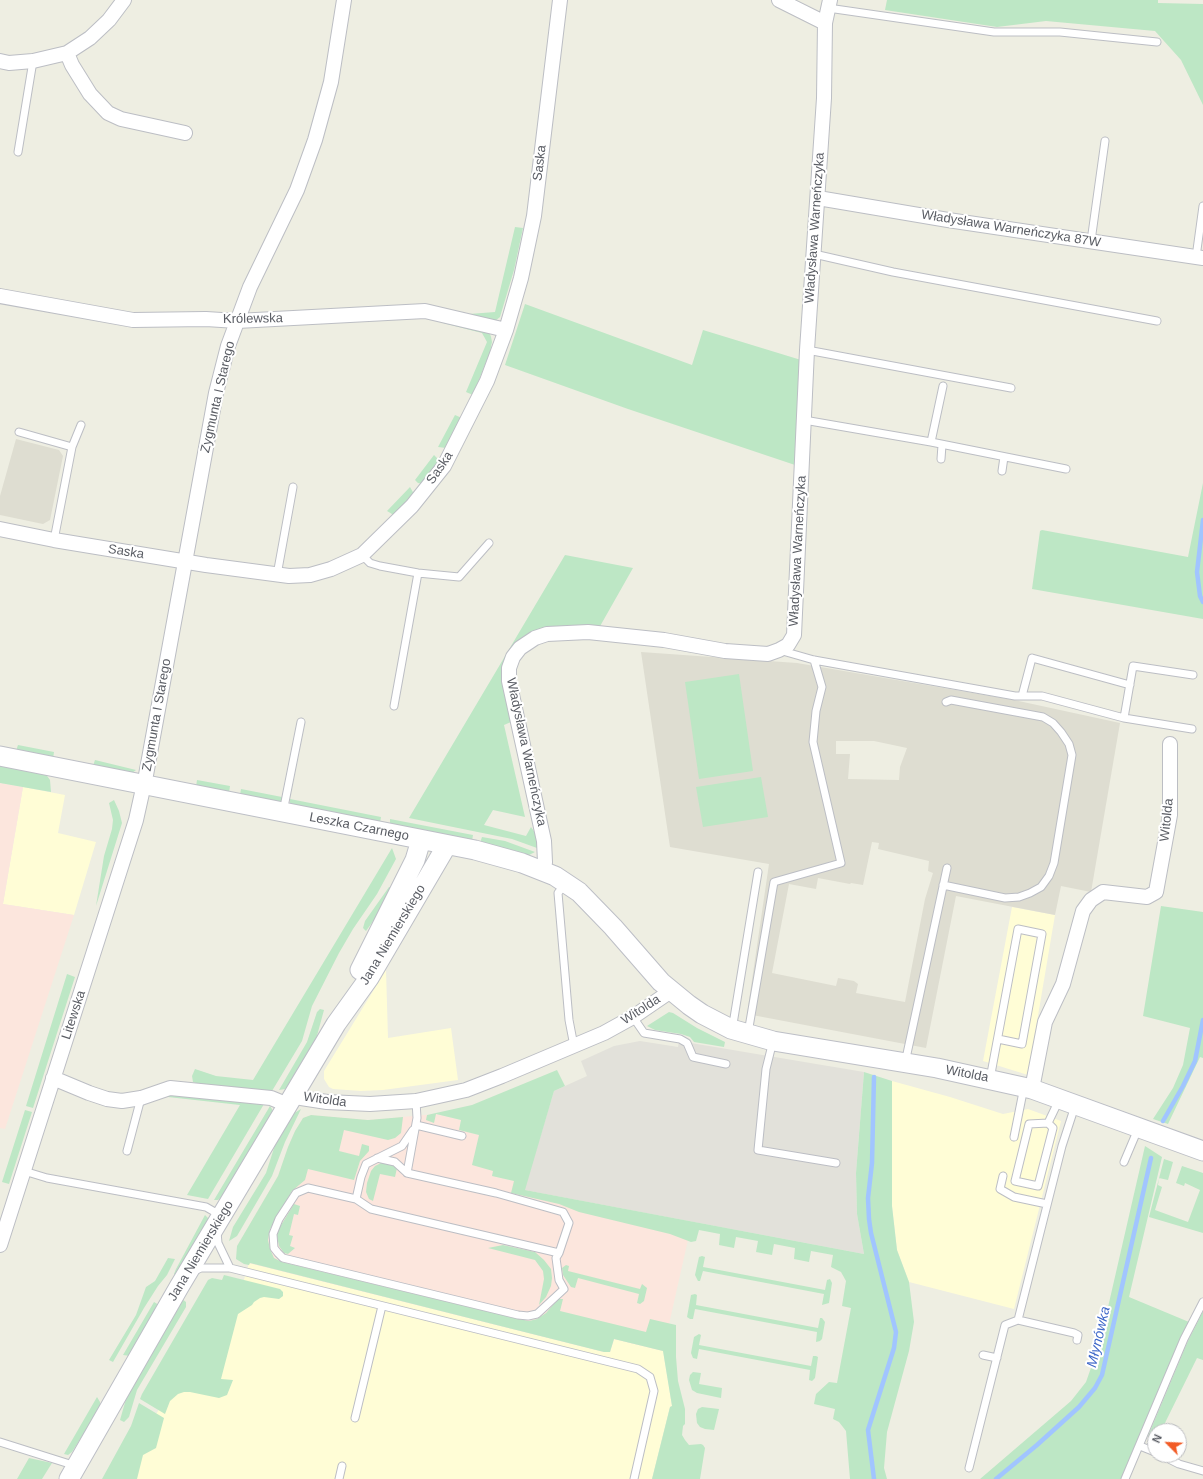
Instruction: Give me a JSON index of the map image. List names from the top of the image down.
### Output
{
  "streets": {
    "street": [
      "Saska",
      "Władysława Warneńczyka",
      "Władysława Warneńczyka 87W",
      "Królewska",
      "Zygmunta I Starego",
      "Witolda",
      "Leszka Czarnego",
      "Jana Niemierskiego",
      "Litewska"
    ]
  },
  "crossings": [
    ["Saska", "Królewska"],
    ["Saska", "Zygmunta I Starego"],
    ["Władysława Warneńczyka", "Władysława Warneńczyka 87W"],
    ["Władysława Warneńczyka", "Leszka Czarnego"],
    ["Królewska", "Zygmunta I Starego"],
    ["Zygmunta I Starego", "Leszka Czarnego"],
    ["Zygmunta I Starego", "Litewska"],
    ["Witolda", "Leszka Czarnego"],
    ["Witolda", "Jana Niemierskiego"],
    ["Witolda", "Litewska"],
    ["Leszka Czarnego", "Jana Niemierskiego"],
    ["Leszka Czarnego", "Litewska"]
  ],
  "water": ["Młynówka"],
  "north": "top left"
}
